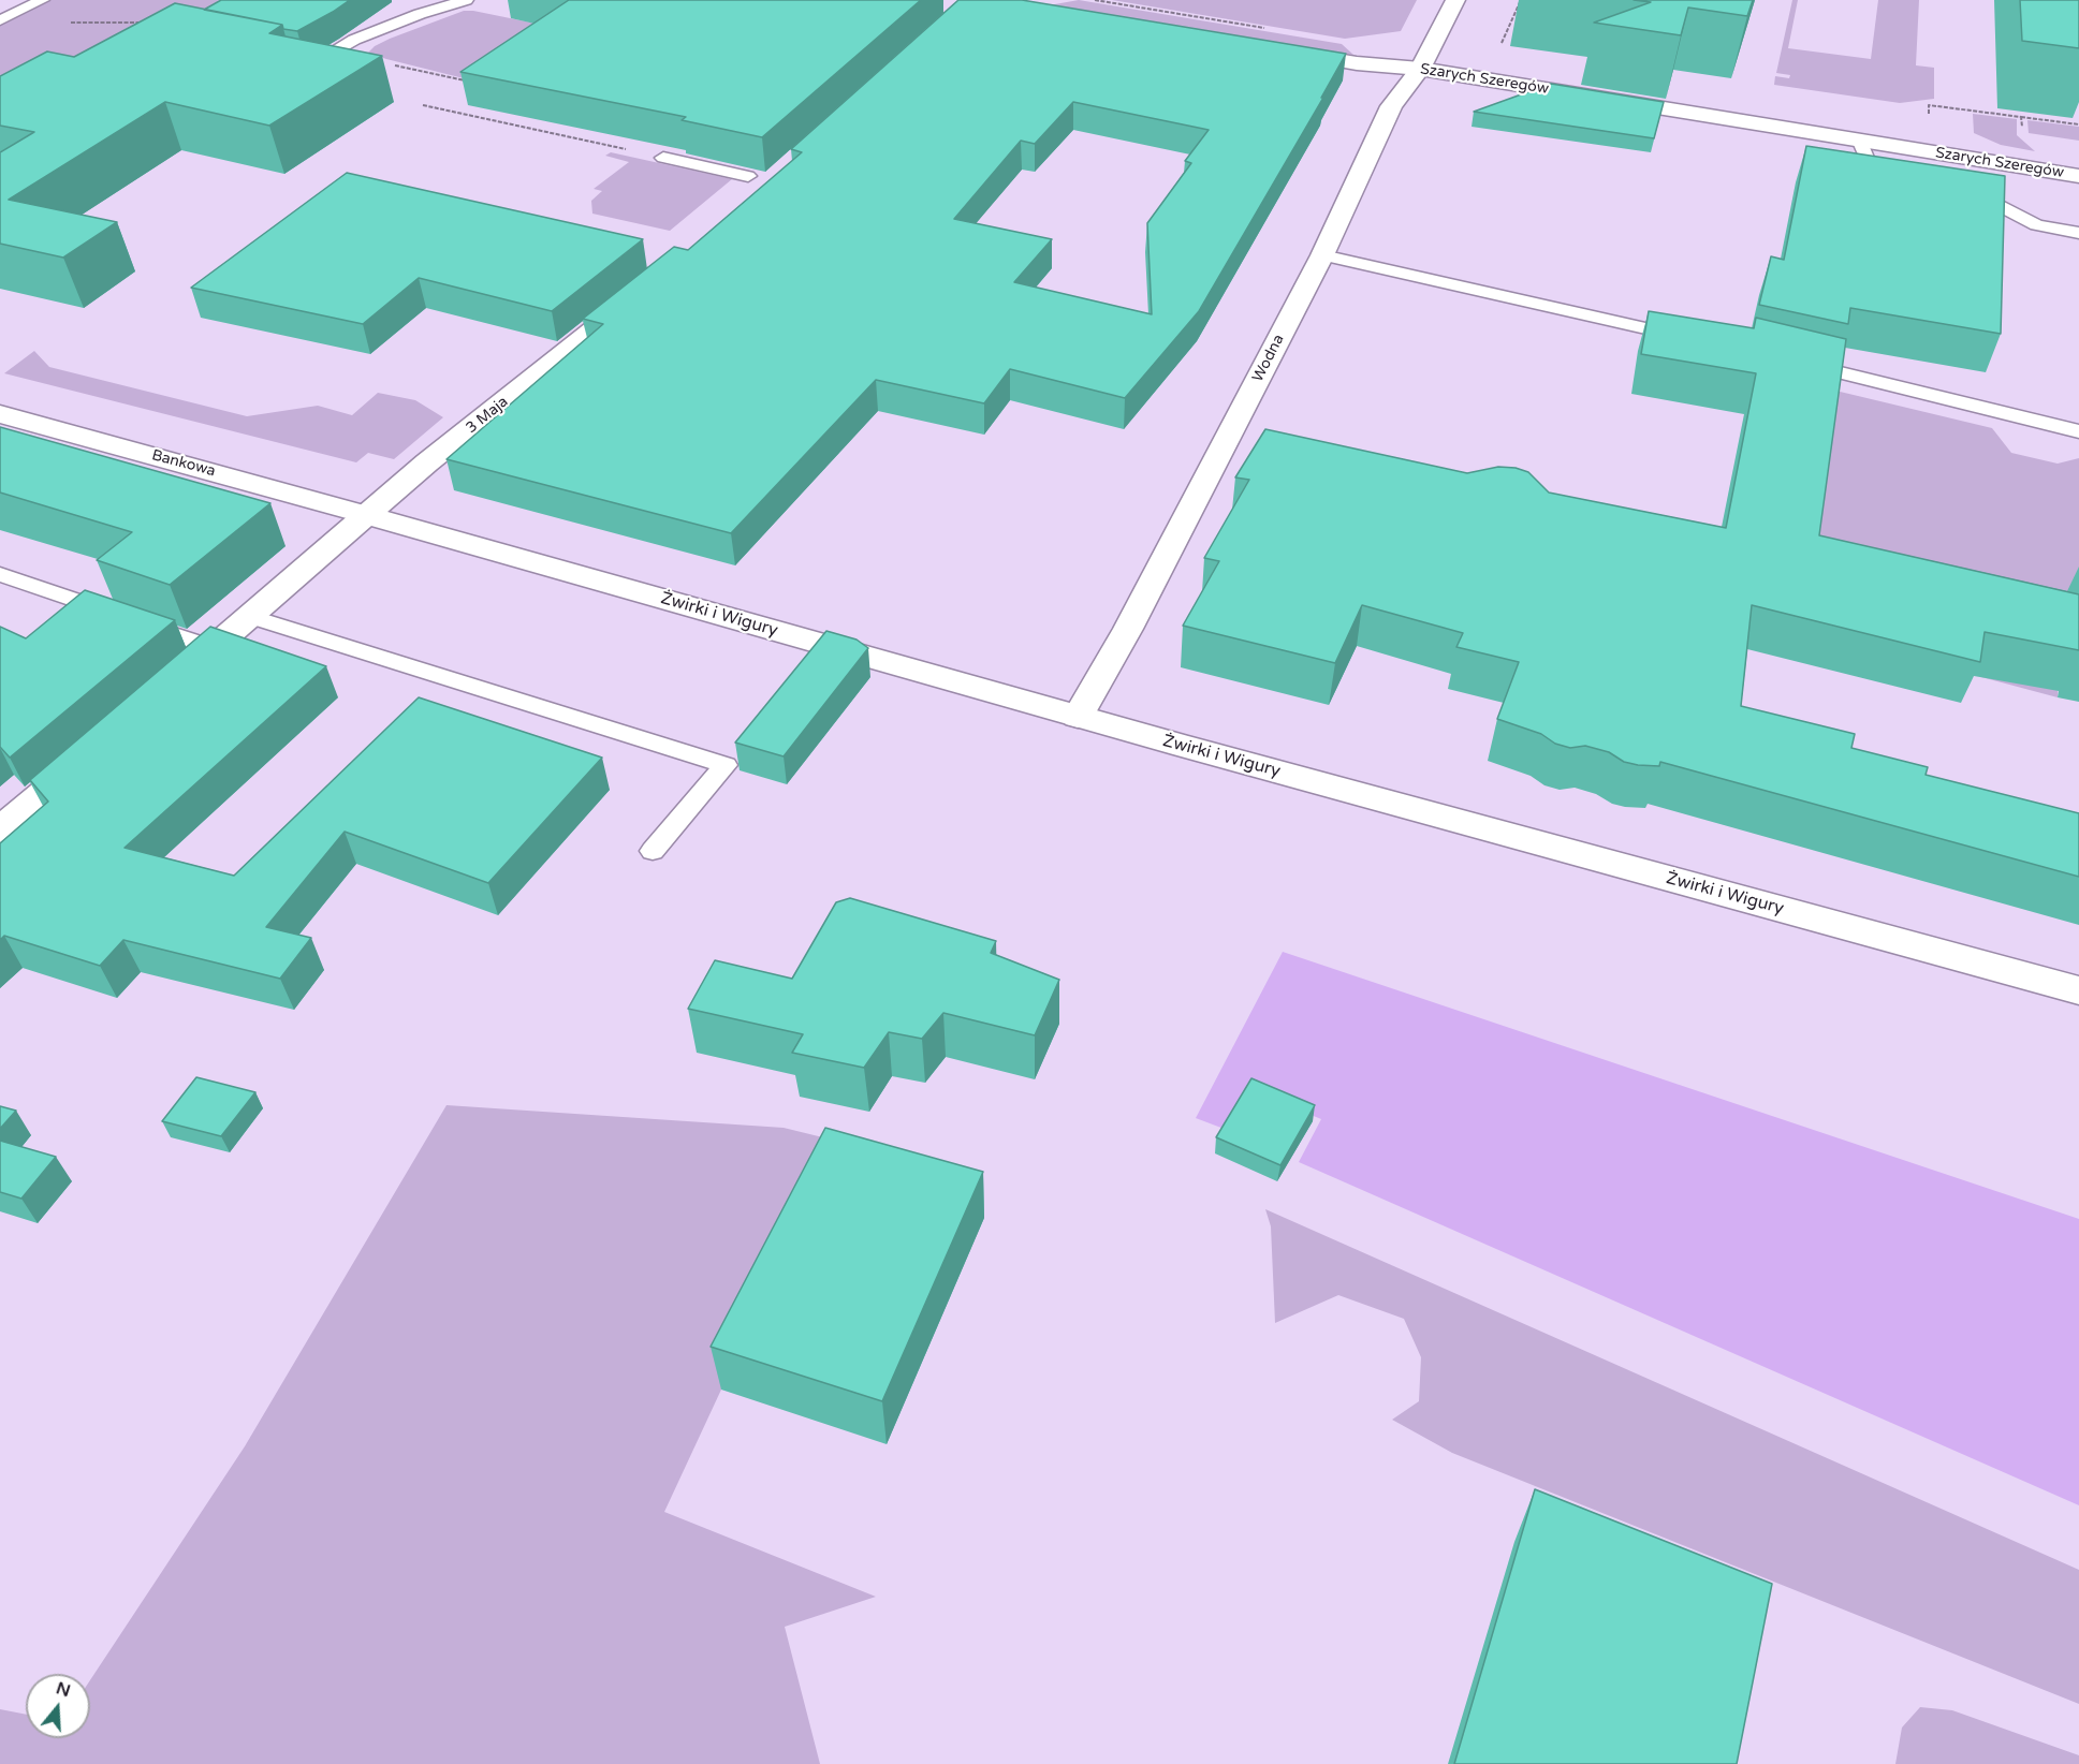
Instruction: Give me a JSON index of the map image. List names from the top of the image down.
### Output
{
  "streets": {
    "street": [
      "Szarych Szeregów",
      "Wodna",
      "3 Maja",
      "Bankowa",
      "Żwirki i Wigury"
    ]
  },
  "crossings": [
    ["Szarych Szeregów", "Wodna"],
    ["Wodna", "Żwirki i Wigury"],
    ["3 Maja", "Bankowa"],
    ["3 Maja", "Żwirki i Wigury"],
    ["Bankowa", "Żwirki i Wigury"]
  ],
  "north": "top"
}
